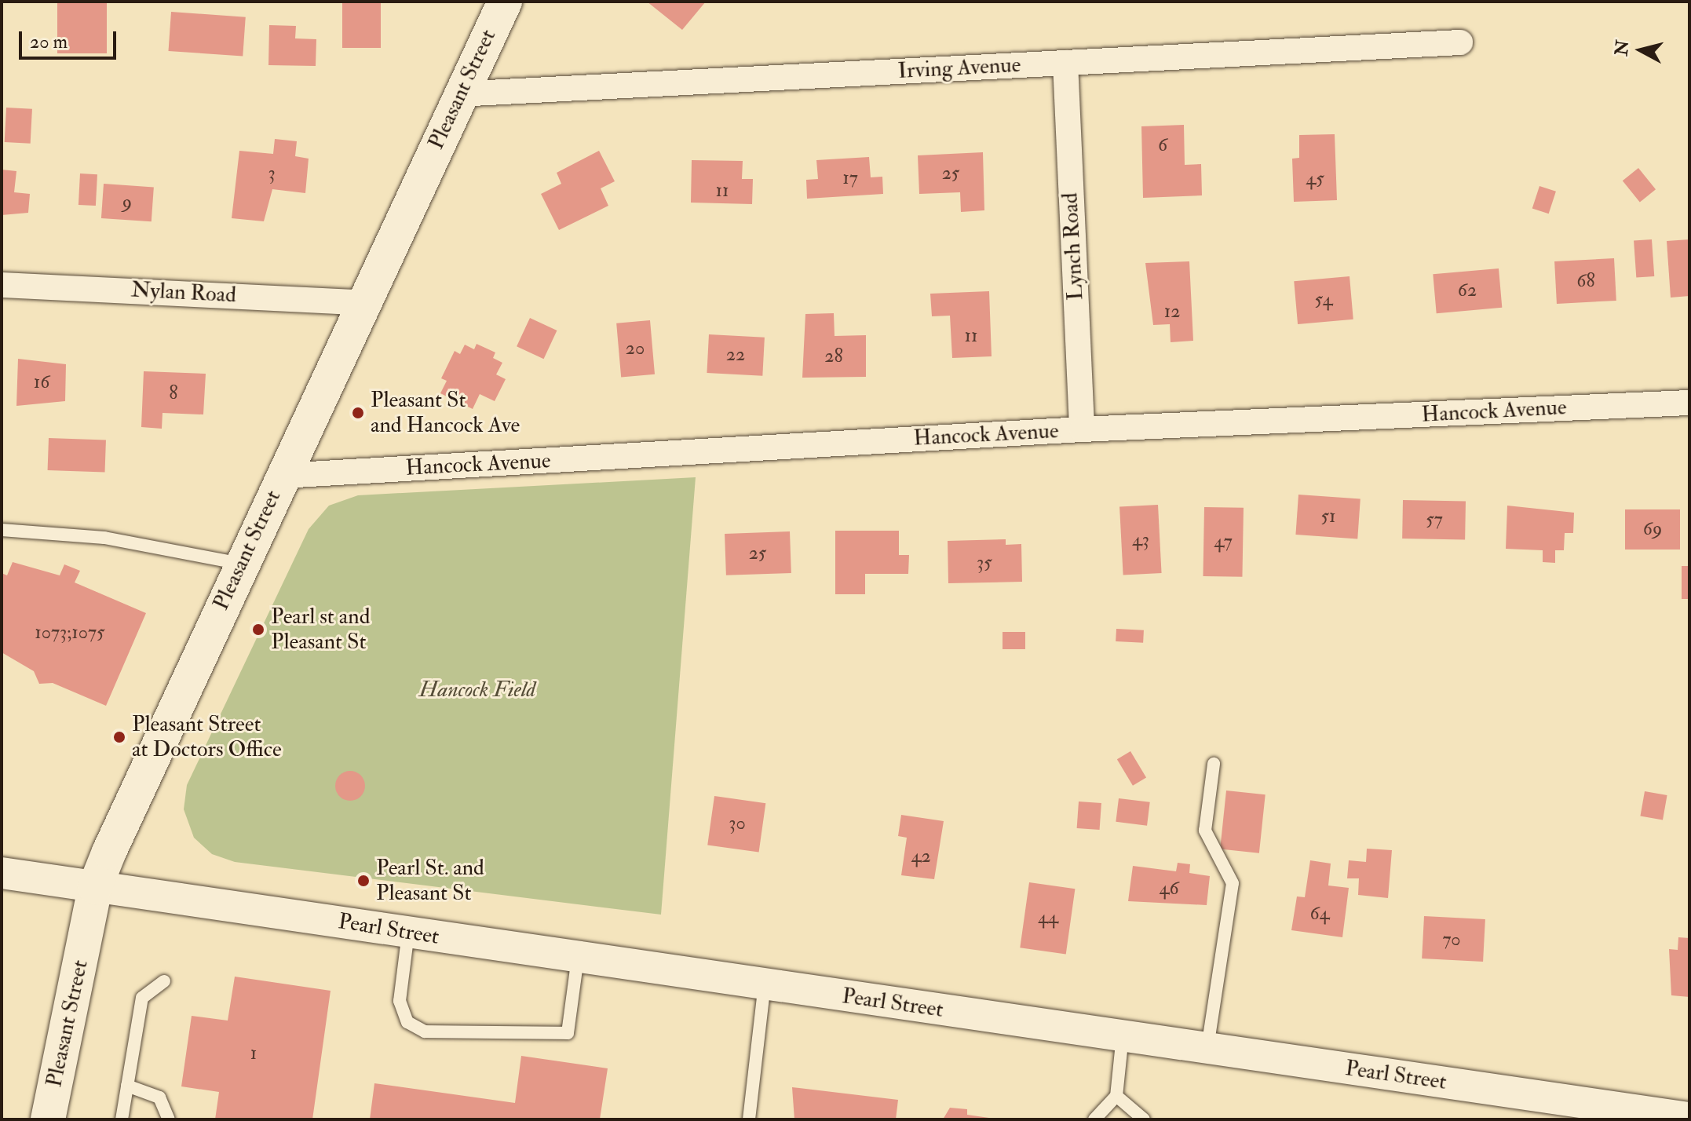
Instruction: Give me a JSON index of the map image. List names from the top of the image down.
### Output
{
  "streets": {
    "main road": ["Pleasant Street"],
    "street": [
      "Irving Avenue",
      "Lynch Road",
      "Nylan Road",
      "Hancock Avenue",
      "Pearl Street"
    ]
  },
  "crossings": [
    ["Irving Avenue", "Pleasant Street"],
    ["Irving Avenue", "Lynch Road"],
    ["Pleasant Street", "Nylan Road"],
    ["Pleasant Street", "Hancock Avenue"],
    ["Pleasant Street", "Pearl Street"],
    ["Lynch Road", "Hancock Avenue"]
  ],
  "parks": ["Hancock Field"],
  "places": [
    "Pleasant St and Hancock Ave",
    "Pearl st and Pleasant St",
    "Pleasant Street at Doctors Office",
    "Pearl St. and Pleasant St"
  ],
  "house_numbers": [
    "6",
    "3",
    "25",
    "17",
    "45",
    "11",
    "9",
    "68",
    "62",
    "54",
    "12",
    "11",
    "20",
    "22",
    "28",
    "16",
    "8",
    "51",
    "57",
    "69",
    "43",
    "47",
    "25",
    "35",
    "1073;1075",
    "30",
    "42",
    "46",
    "64",
    "44",
    "70",
    "1"
  ],
  "scale_bar": "20 m",
  "north": "left"
}
